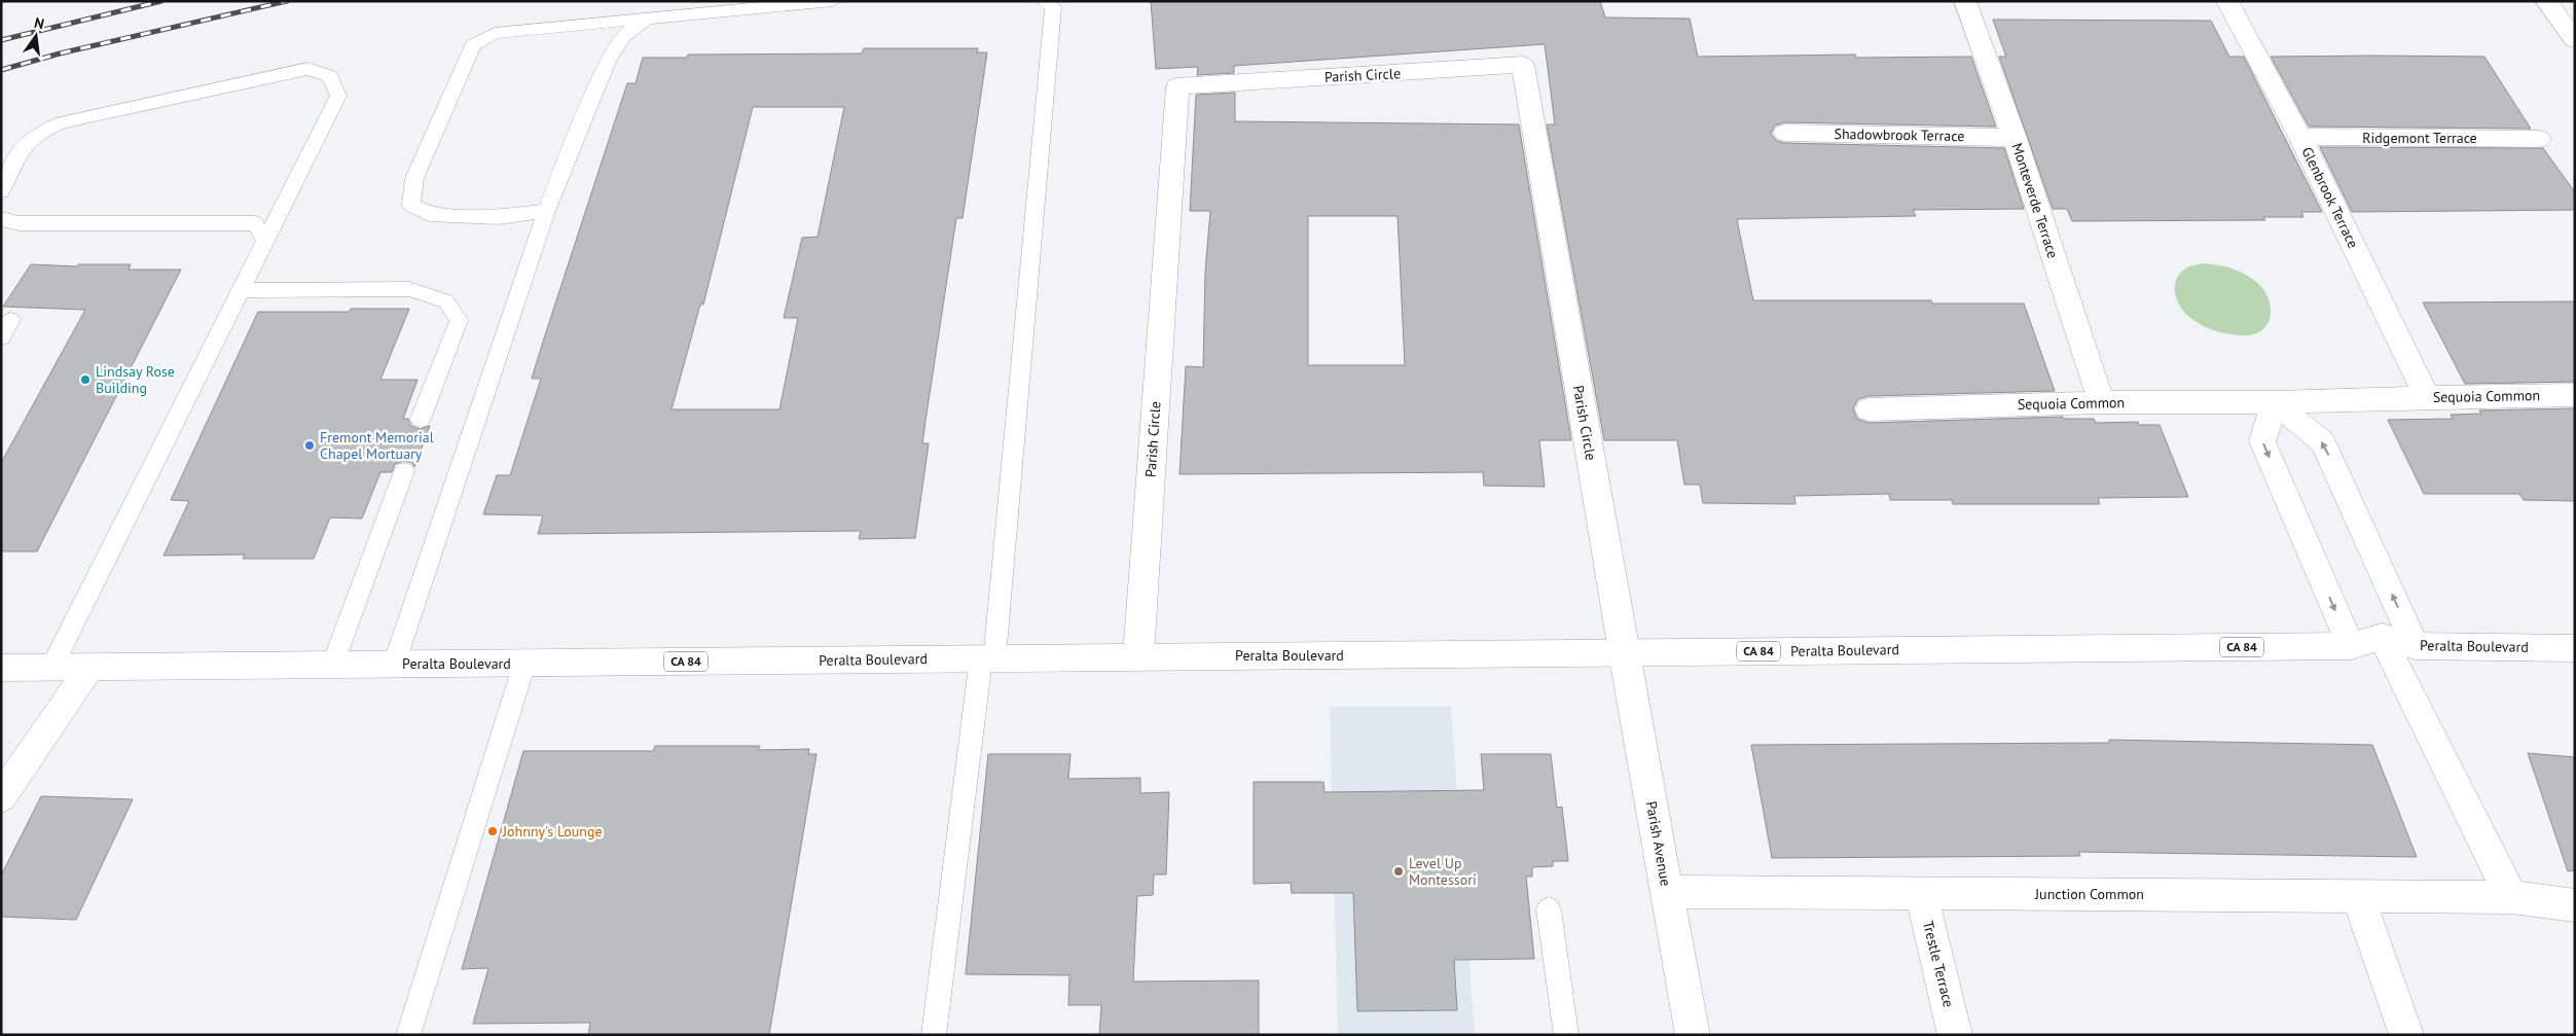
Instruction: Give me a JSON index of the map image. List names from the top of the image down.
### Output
{
  "streets": {
    "street": [
      "Parish Circle",
      "Shadowbrook Terrace",
      "Ridgemont Terrace",
      "Glenbrook Terrace",
      "Monteverde Terrace",
      "Sequoia Common",
      "Peralta Boulevard",
      "CA 84",
      "Parish Avenue",
      "Junction Common",
      "Trestle Terrace"
    ]
  },
  "crossings": [
    ["Parish Circle", "Peralta Boulevard"],
    ["Parish Circle", "Parish Avenue"],
    ["Shadowbrook Terrace", "Monteverde Terrace"],
    ["Ridgemont Terrace", "Glenbrook Terrace"],
    ["Glenbrook Terrace", "Sequoia Common"],
    ["Monteverde Terrace", "Sequoia Common"],
    ["Peralta Boulevard", "Parish Avenue"],
    ["Parish Avenue", "Junction Common"],
    ["Junction Common", "Trestle Terrace"]
  ],
  "places": [
    "Lindsay Rose Building",
    "Fremont Memorial Chapel Mortuary",
    "Johnny's Lounge",
    "Level Up Montessori"
  ],
  "north": "top"
}
